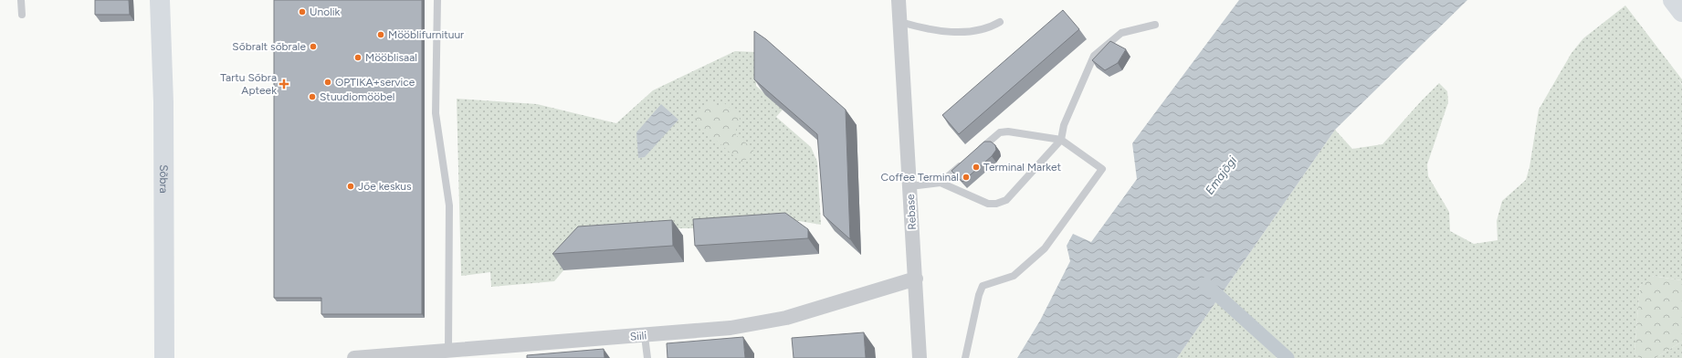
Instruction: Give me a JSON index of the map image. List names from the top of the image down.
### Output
{
  "streets": {
    "street": ["Sõbra", "Rebase", "Siili"]
  },
  "crossings": [
    ["Rebase", "Siili"]
  ],
  "water": ["Emajõgi"],
  "places": {
    "other": [
      "Unolik",
      "Mööblifurnituur",
      "Sõbralt sõbrale",
      "Mööblisaal",
      "OPTIKA+service",
      "Stuudiomööbel",
      "Terminal Market",
      "Coffee Terminal",
      "Jõe keskus"
    ],
    "health": ["Tartu Sõbra Apteek"]
  }
}
